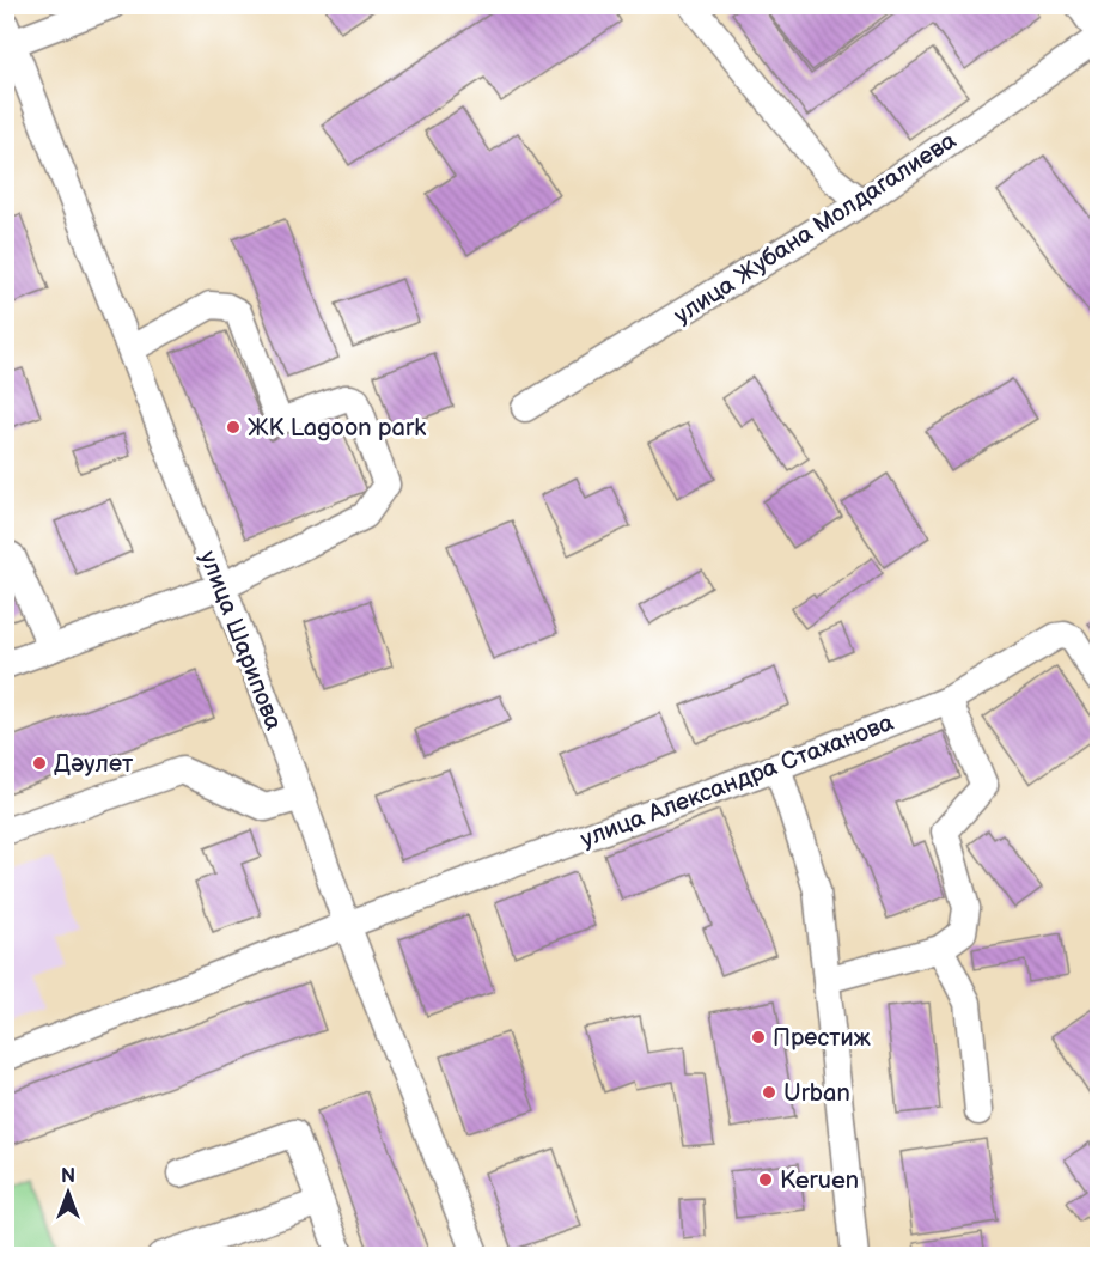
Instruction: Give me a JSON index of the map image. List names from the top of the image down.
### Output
{
  "streets": {
    "street": ["улица Жубана Молдагалиева", "улица Шарипова", "улица Александра Стаханова"]
  },
  "crossings": [
    ["улица Шарипова", "улица Александра Стаханова"]
  ],
  "places": [
    "ЖК Lagoon park",
    "Дәулет",
    "Престиж",
    "Urban",
    "Keruen"
  ],
  "north": "top"
}
